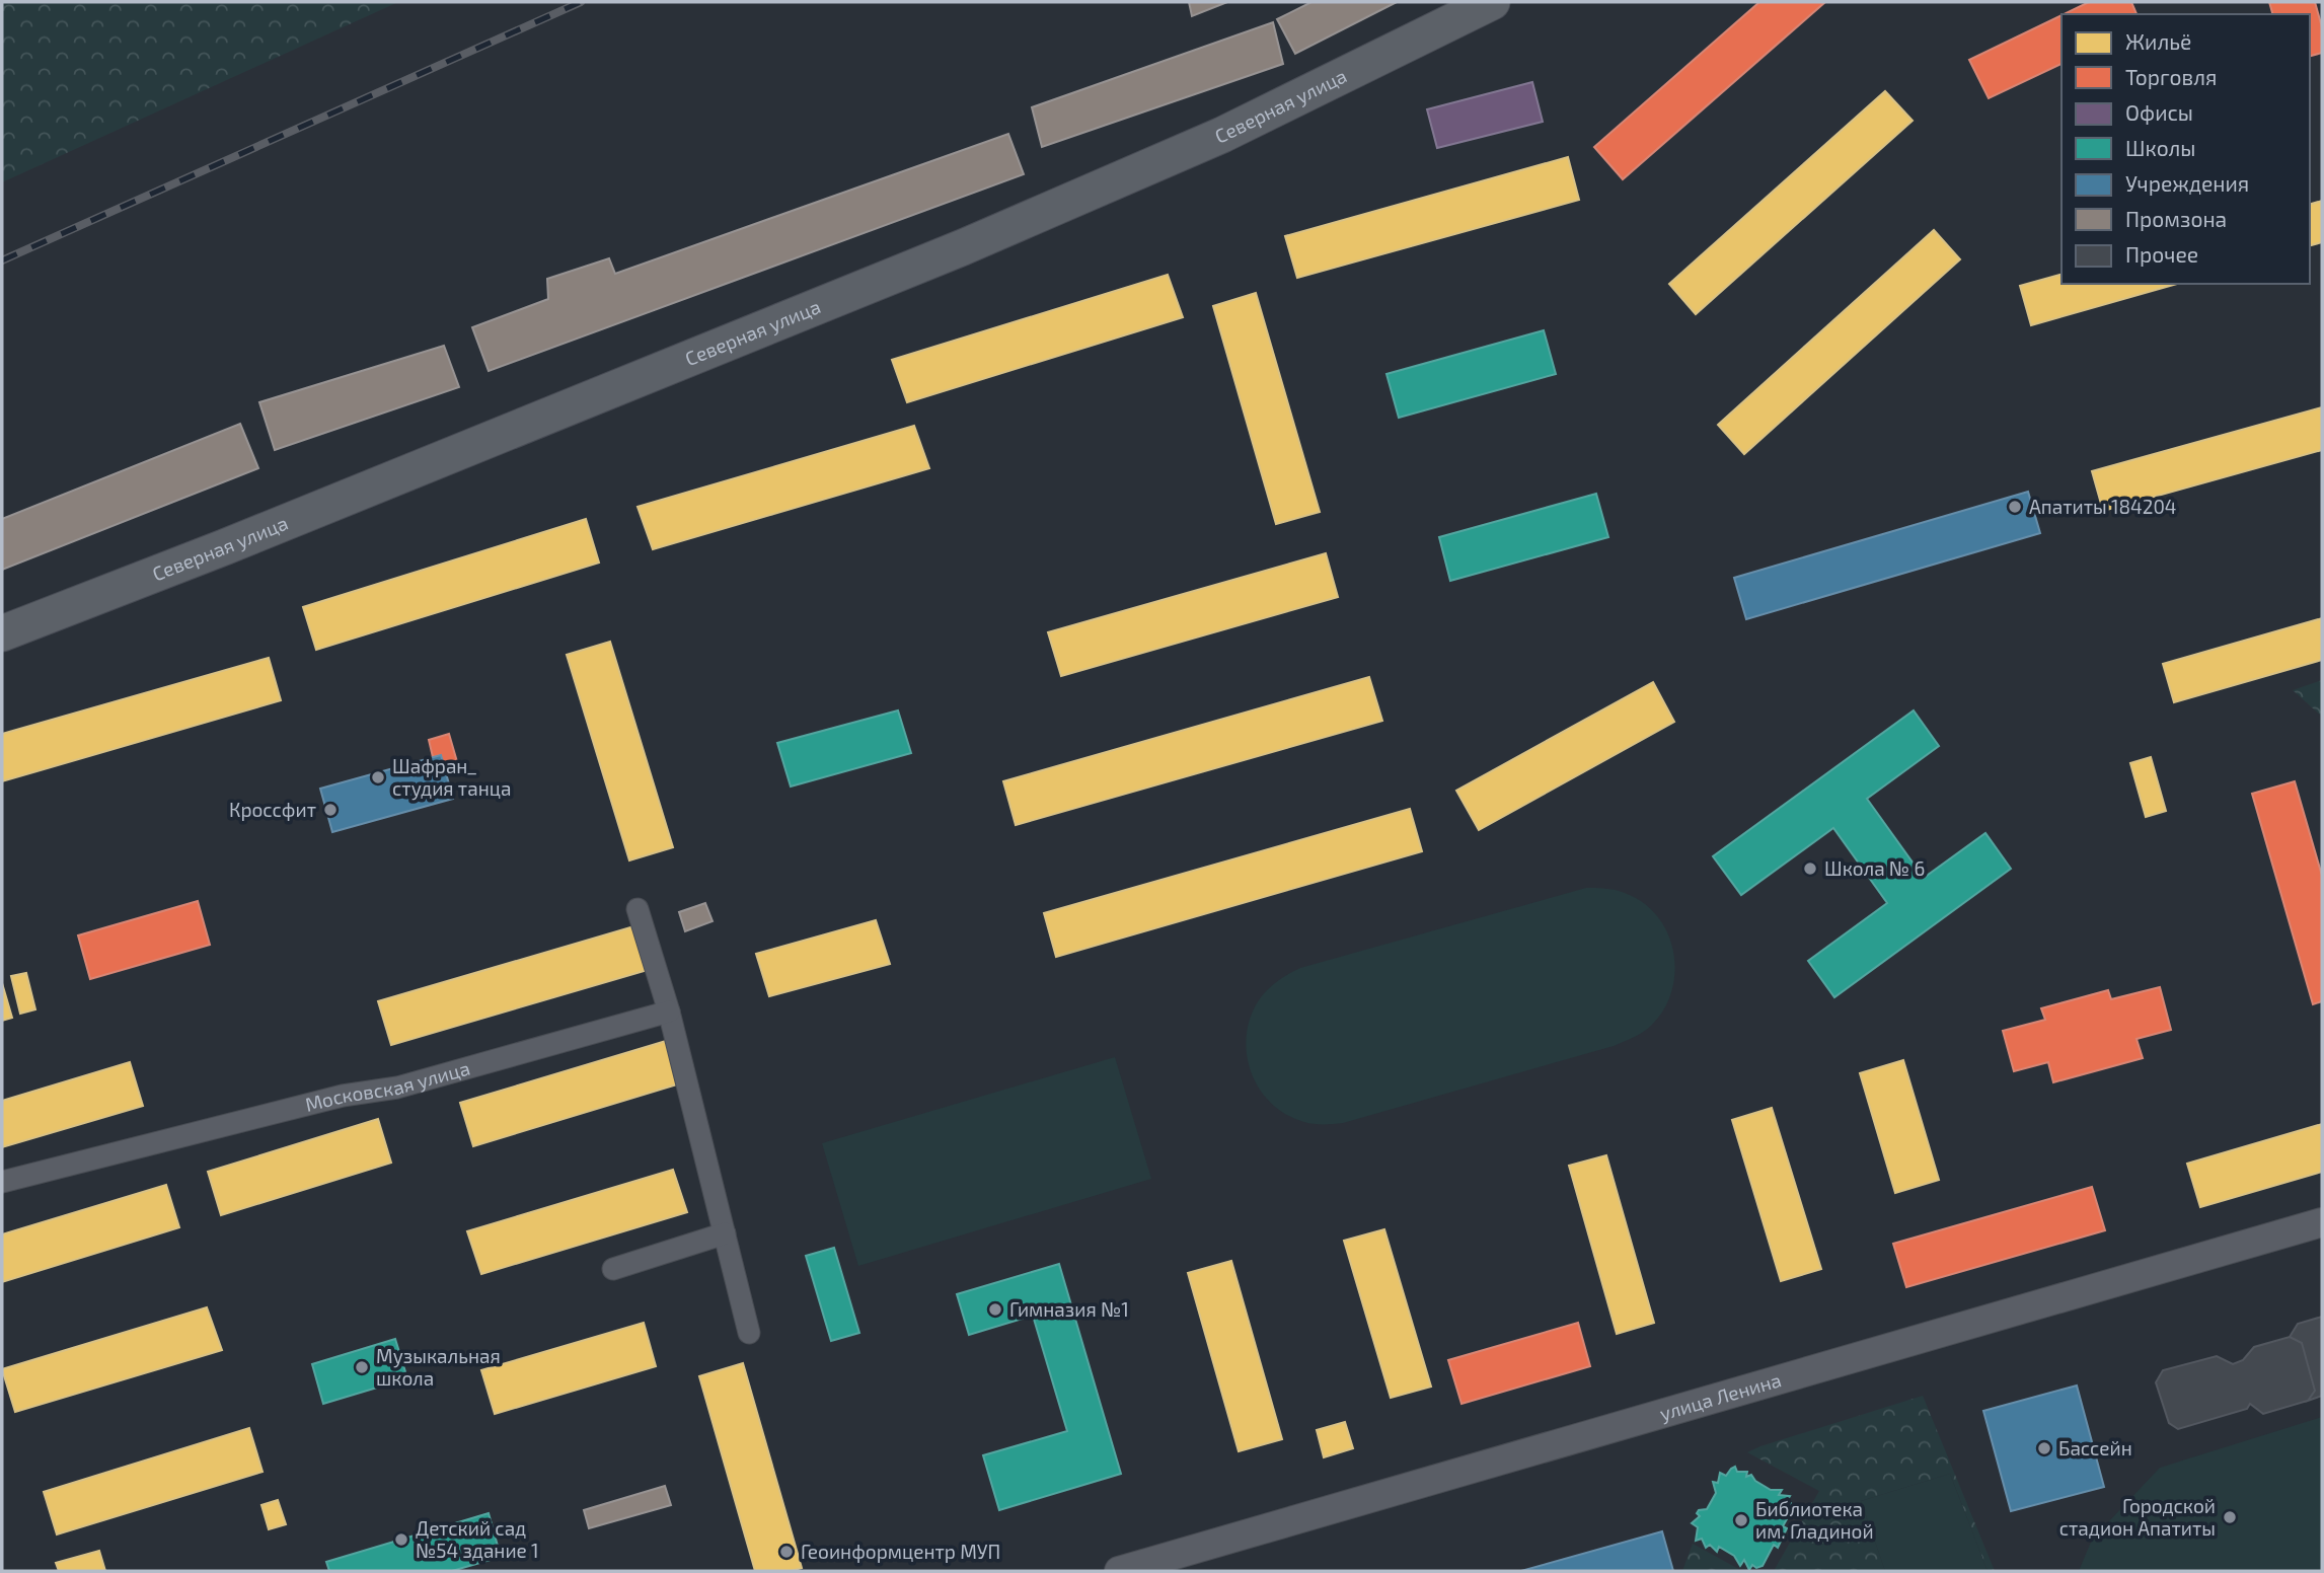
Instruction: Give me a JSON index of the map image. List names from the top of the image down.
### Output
{
  "streets": {
    "main road": ["Северная улица"],
    "street": ["Московская улица", "улица Ленина"]
  },
  "places": [
    "Апатиты 184204",
    "Шафран_ студия танца",
    "Кроссфит",
    "Школа № 6",
    "Гимназия №1",
    "Музыкальная школа",
    "Бассейн",
    "Городской стадион Апатиты",
    "Библиотека им. Гладиной",
    "Детский сад №54 здание 1",
    "Геоинформцентр МУП"
  ],
  "legend": [
    "Жильё",
    "Торговля",
    "Офисы",
    "Школы",
    "Учреждения",
    "Промзона",
    "Прочее"
  ]
}
